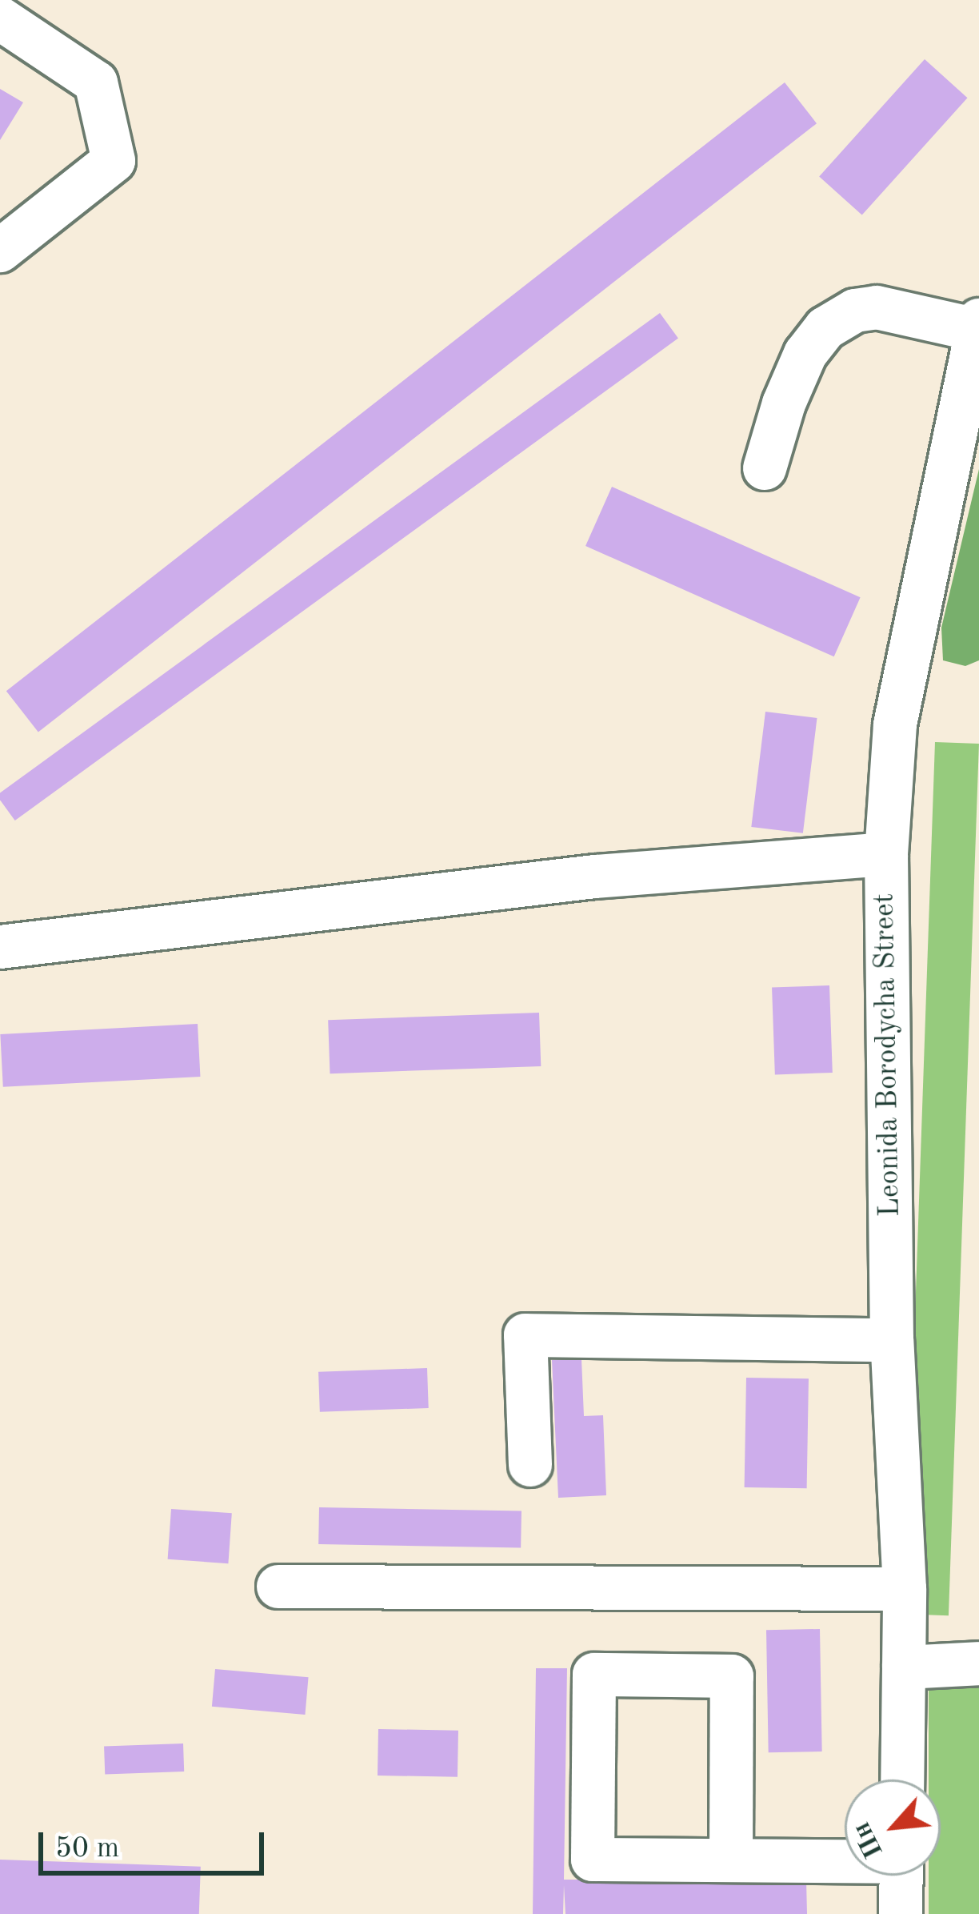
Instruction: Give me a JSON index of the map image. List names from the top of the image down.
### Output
{
  "streets": {
    "street": ["Leonida Borodycha Street"]
  },
  "scale_bar": "50 m",
  "north": "bottom left"
}
